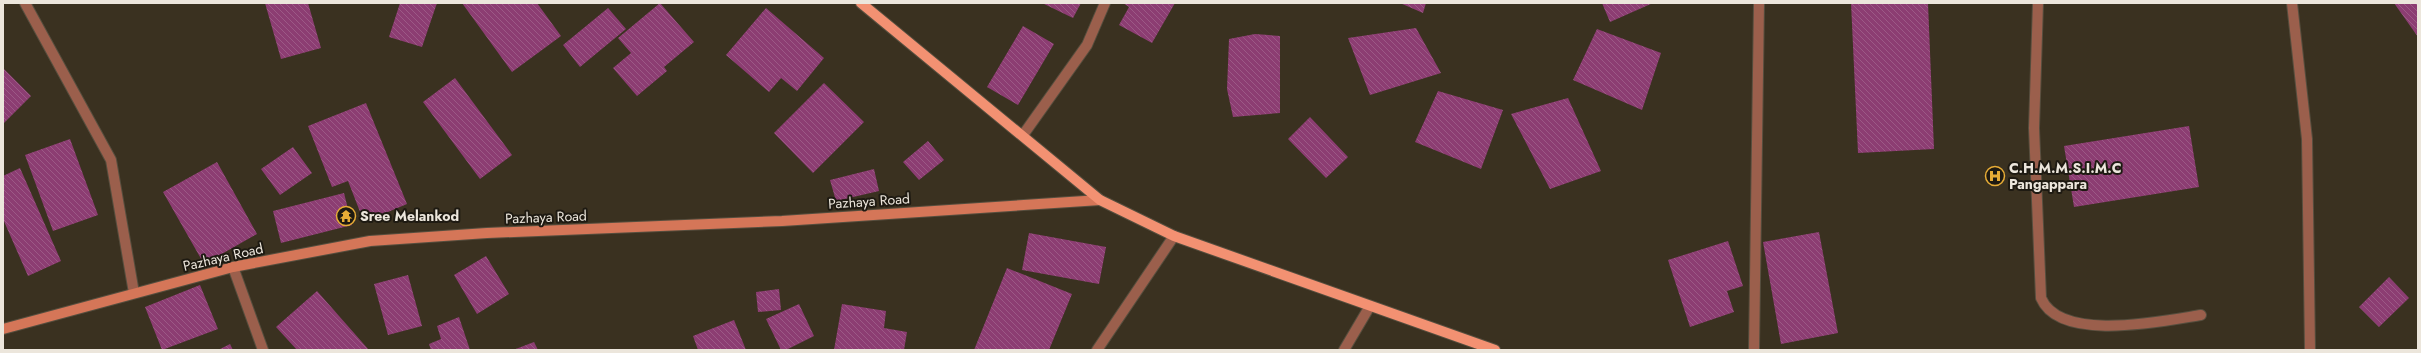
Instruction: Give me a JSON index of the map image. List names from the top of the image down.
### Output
{
  "streets": {
    "street": ["Pazhaya Road"]
  },
  "places": {
    "hospital": ["C.H.M.M.S.I.M.C Pangappara"],
    "temple": ["Sree Melankod"]
  }
}
